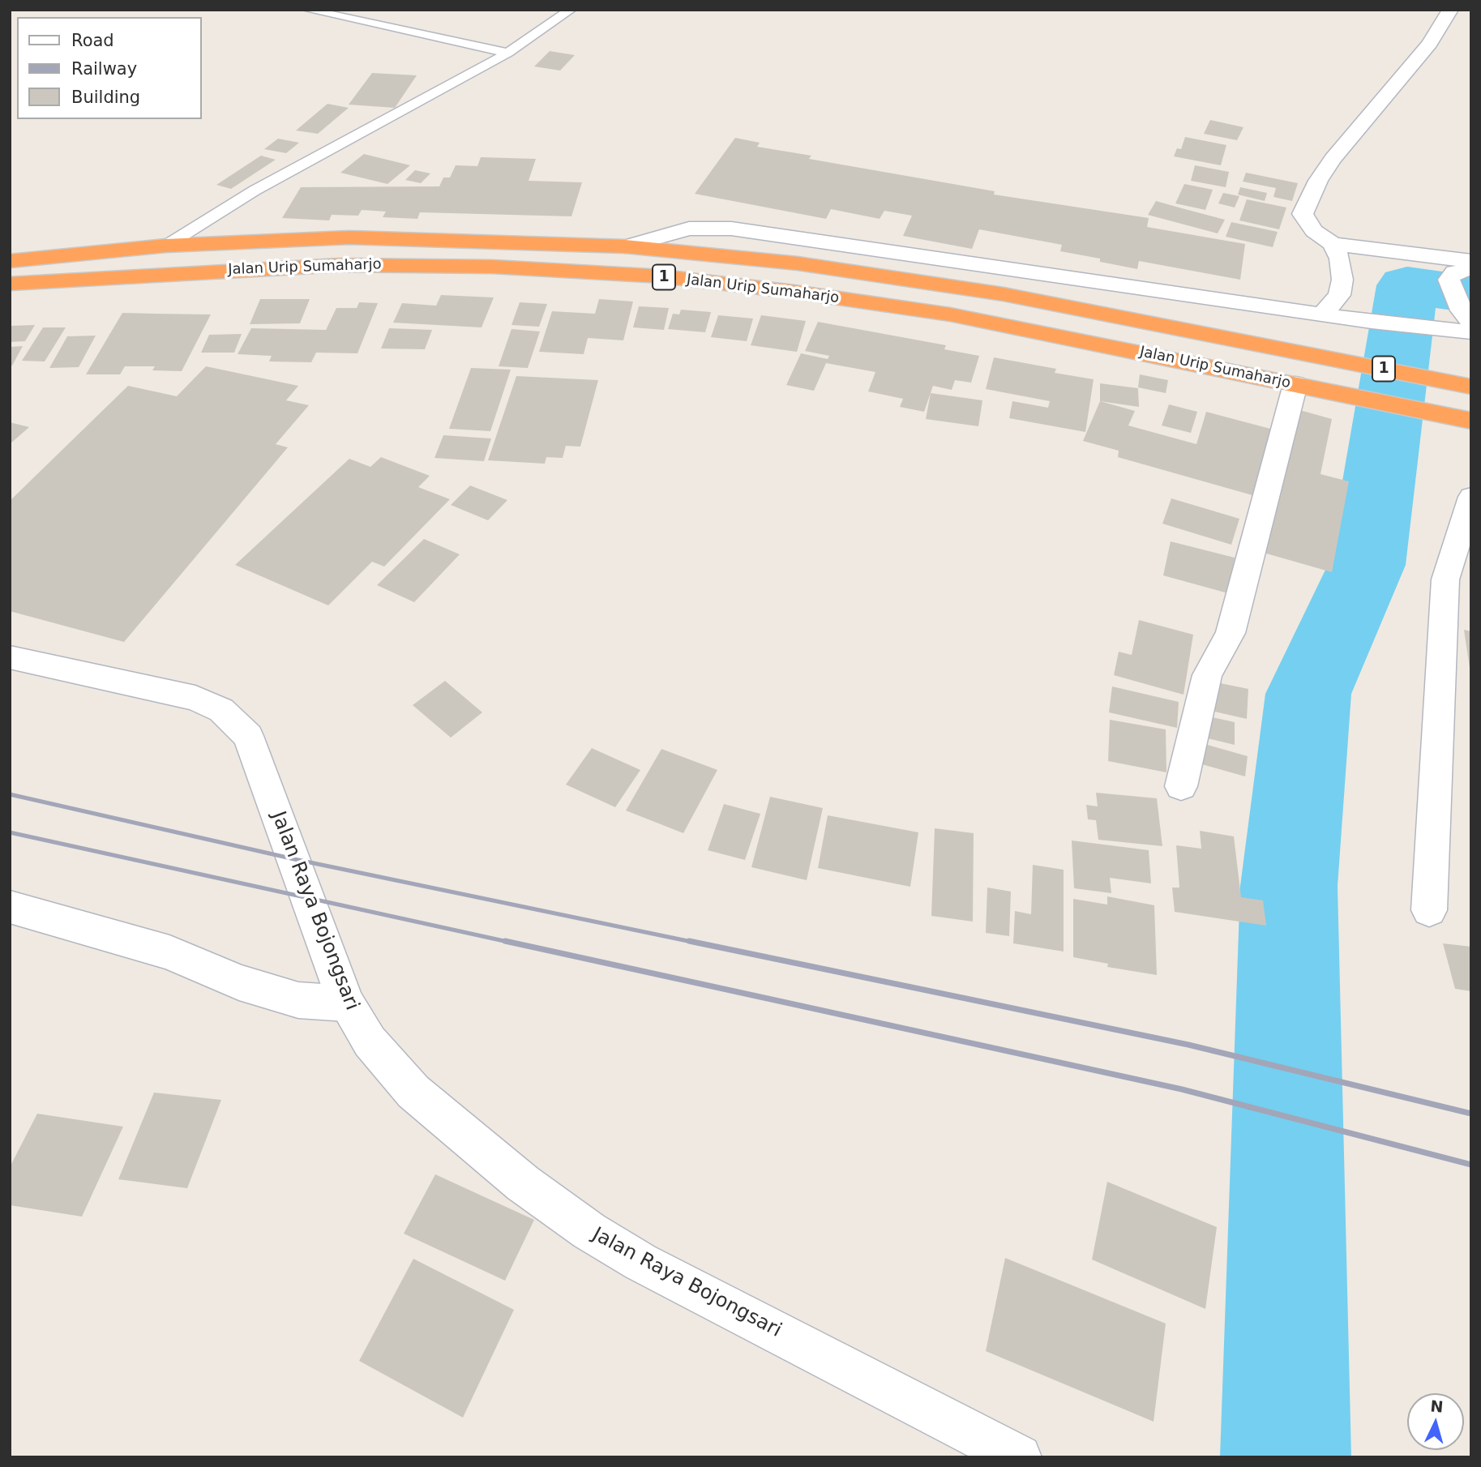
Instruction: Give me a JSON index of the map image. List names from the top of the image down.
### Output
{
  "streets": {
    "highway": ["Jalan Urip Sumaharjo", "1"],
    "street": ["Jalan Raya Bojongsari"]
  },
  "legend": ["Road", "Railway", "Building"],
  "north": "top"
}
